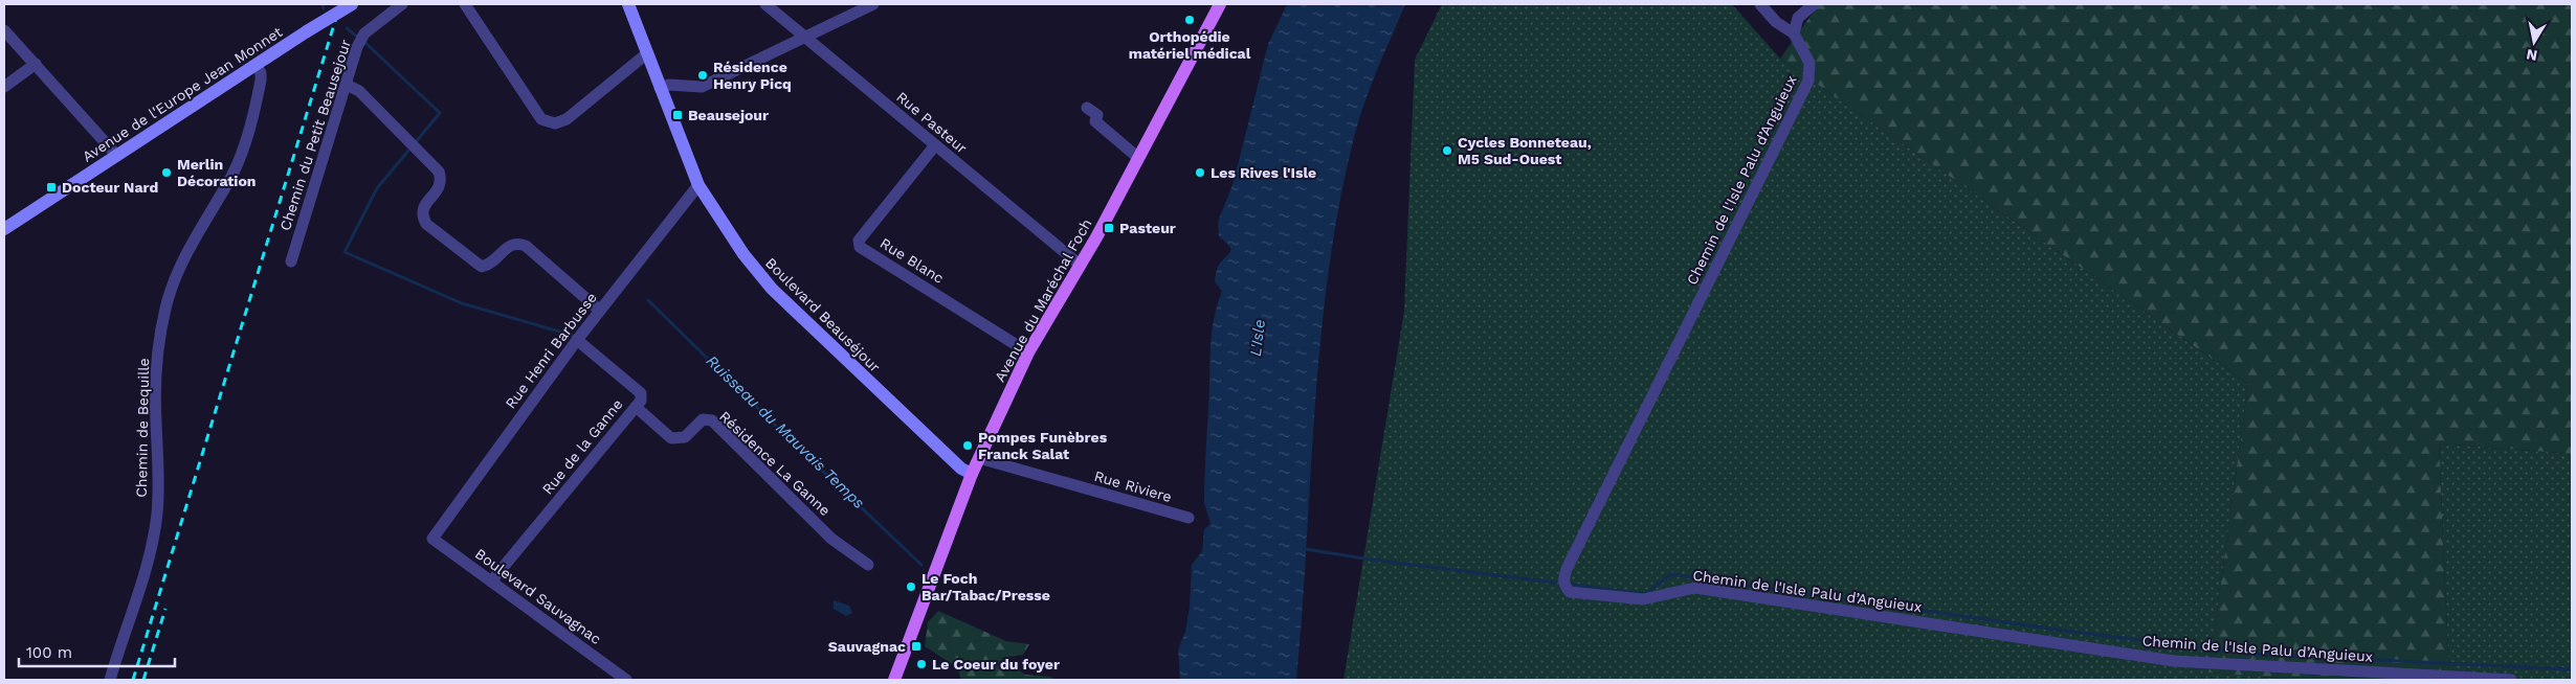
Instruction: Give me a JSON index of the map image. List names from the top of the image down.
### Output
{
  "streets": {
    "main road": ["Avenue du Maréchal Foch"],
    "street": [
      "Avenue de l'Europe Jean Monnet",
      "Rue Pasteur",
      "Chemin du Petit Beausejour",
      "Chemin de l'Isle Palu d’Anguieux",
      "Rue Blanc",
      "Boulevard Beauséjour",
      "Rue Henri Barbusse",
      "Chemin de Bequille",
      "Rue de la Ganne",
      "Résidence La Ganne",
      "Rue Riviere",
      "Boulevard Sauvagnac"
    ]
  },
  "crossings": [
    ["Avenue de l'Europe Jean Monnet", "Chemin de Bequille"],
    ["Rue Pasteur", "Rue Blanc"],
    ["Rue Pasteur", "Avenue du Maréchal Foch"],
    ["Rue Blanc", "Avenue du Maréchal Foch"],
    ["Avenue du Maréchal Foch", "Boulevard Beauséjour"],
    ["Avenue du Maréchal Foch", "Rue Riviere"],
    ["Boulevard Beauséjour", "Rue Henri Barbusse"],
    ["Rue Henri Barbusse", "Rue de la Ganne"],
    ["Rue Henri Barbusse", "Boulevard Sauvagnac"],
    ["Rue de la Ganne", "Résidence La Ganne"],
    ["Rue de la Ganne", "Boulevard Sauvagnac"]
  ],
  "water": ["L'Isle", "Ruisseau du Mauvais Temps"],
  "places": {
    "other": [
      "Orthopédie matériel médical",
      "Résidence Henry Picq",
      "Cycles Bonneteau, M5 Sud-Ouest",
      "Merlin Décoration",
      "Les Rives l'Isle",
      "Pompes Funèbres Franck Salat",
      "Le Foch Bar/Tabac/Presse",
      "Le Coeur du foyer"
    ],
    "transit": [
      "Beausejour",
      "Docteur Nard",
      "Pasteur",
      "Sauvagnac"
    ]
  },
  "scale_bar": "100 m",
  "north": "bottom"
}
